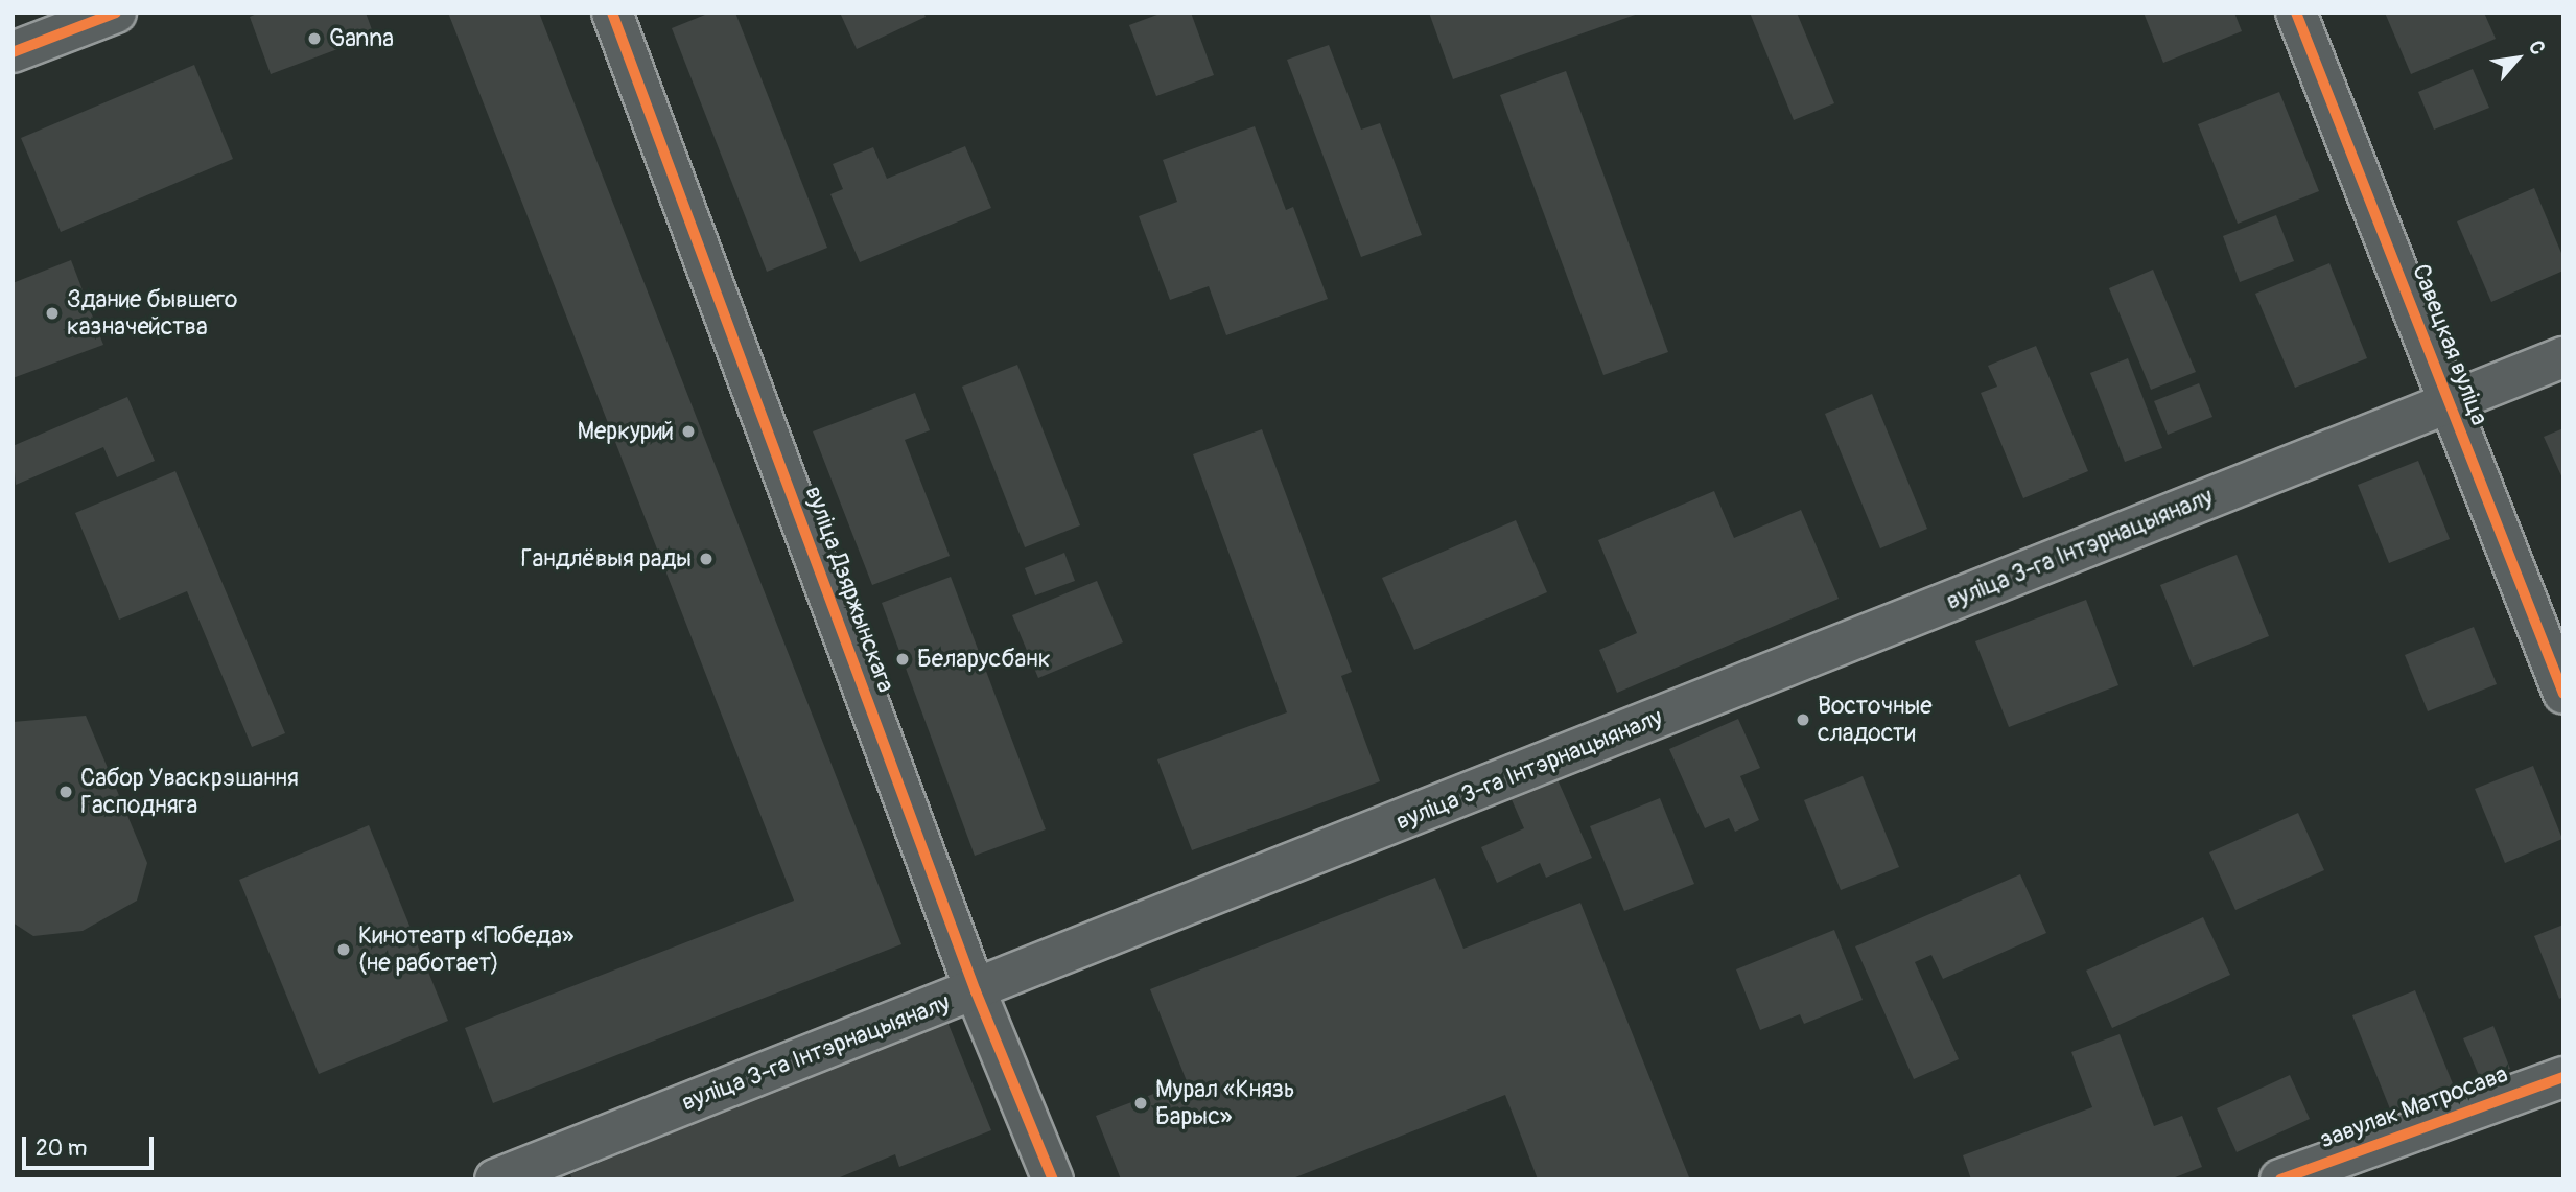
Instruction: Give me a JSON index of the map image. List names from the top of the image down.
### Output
{
  "streets": {
    "main road": [
      "Савецкая вуліца",
      "вуліца 3-га Інтэрнацыяналу",
      "вуліца Дзяржынскага",
      "завулак Матросава"
    ]
  },
  "crossings": [
    ["Савецкая вуліца", "вуліца 3-га Інтэрнацыяналу"],
    ["вуліца 3-га Інтэрнацыяналу", "вуліца Дзяржынскага"]
  ],
  "places": [
    "Ganna",
    "Здание бывшего казначейства",
    "Меркурий",
    "Гандлёвыя рады",
    "Беларусбанк",
    "Восточные сладости",
    "Сабор Уваскрэшання Гасподняга",
    "Кинотеатр «Победа» (не работает)",
    "Мурал «Князь Барыс»"
  ],
  "scale_bar": "20 m",
  "north": "top right"
}
